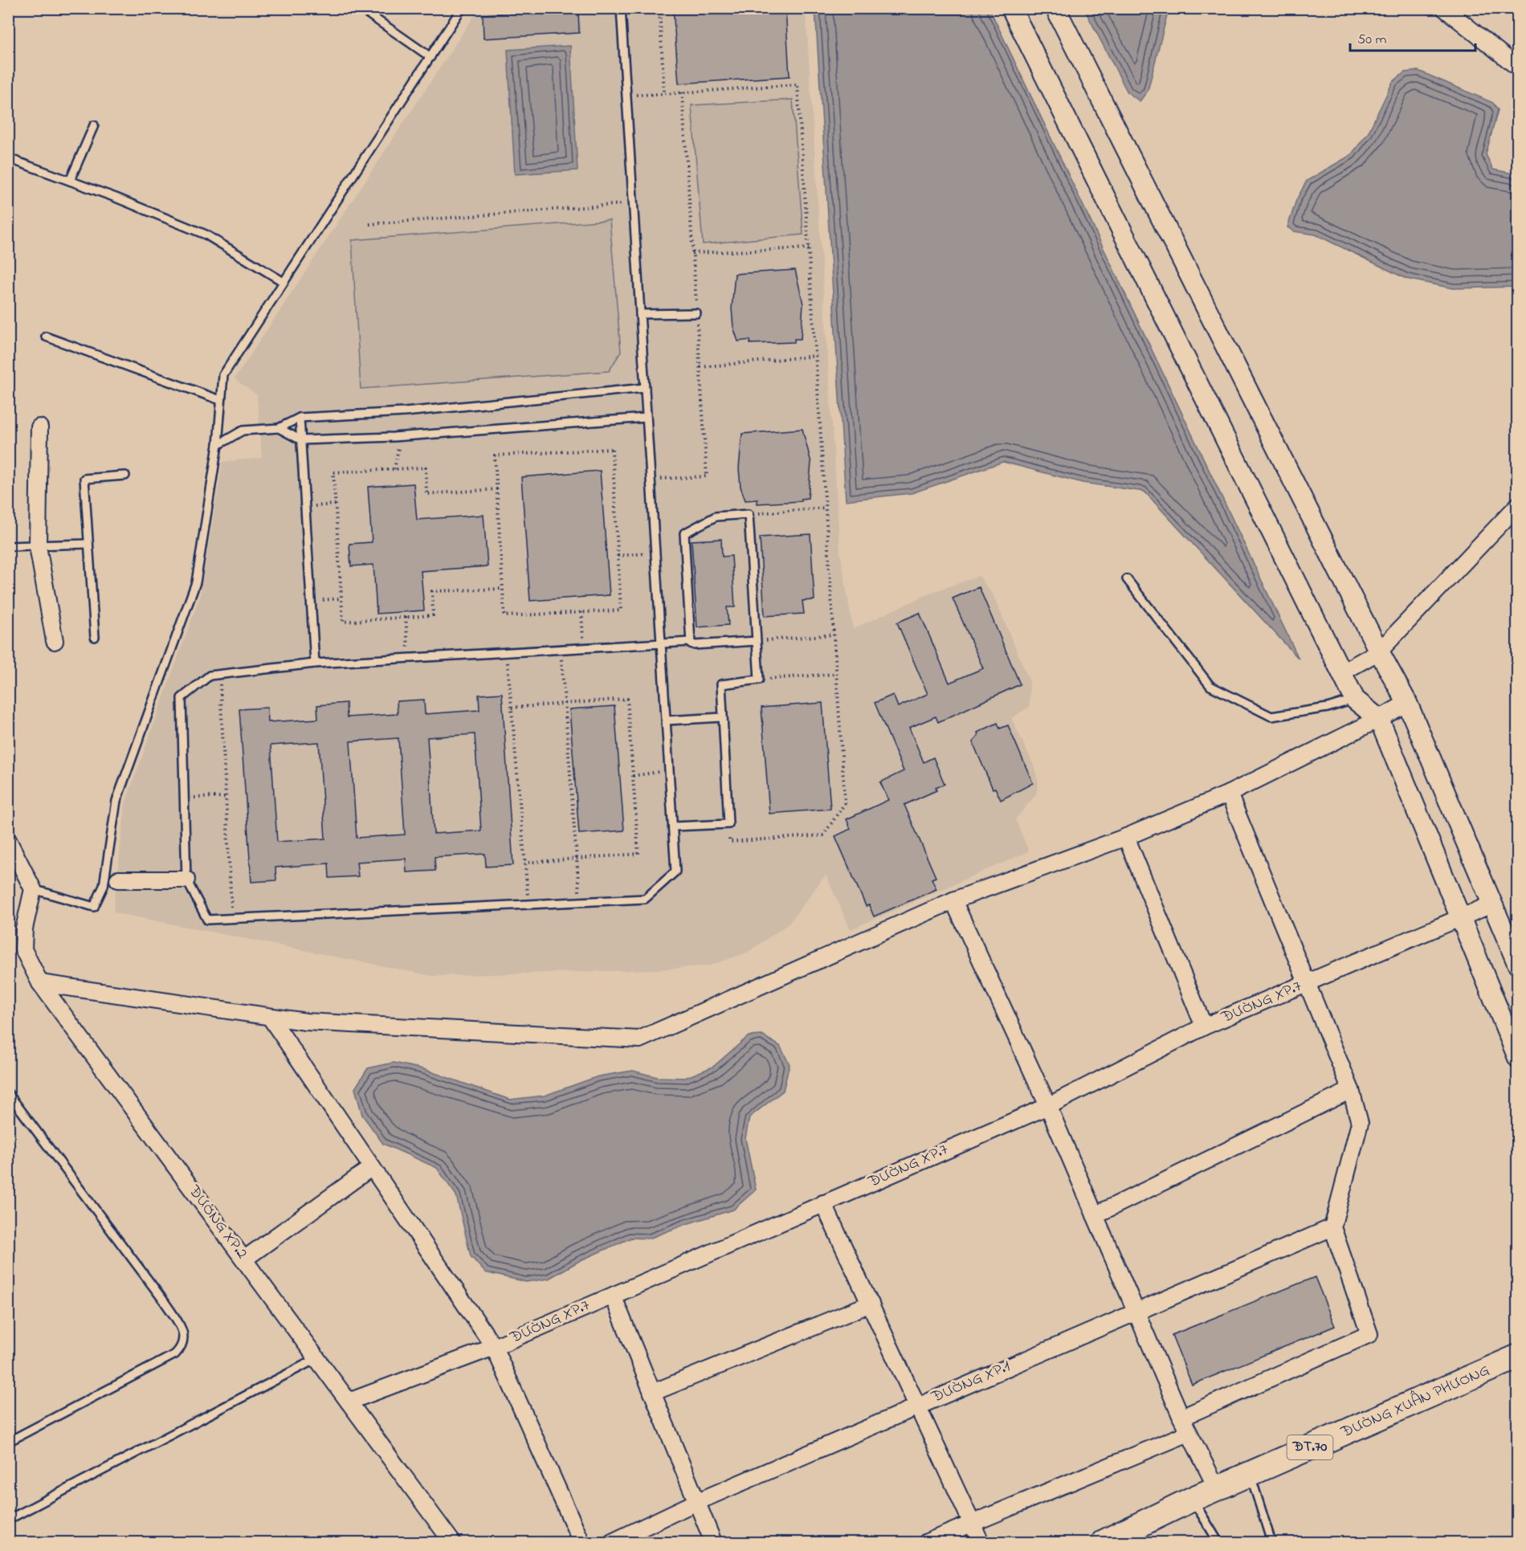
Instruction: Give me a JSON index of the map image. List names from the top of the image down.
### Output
{
  "streets": {
    "main road": ["ĐƯỜNG XUÂN PHƯƠNG", "ĐT.70"],
    "street": ["ĐƯỜNG XP.7", "ĐƯỜNG XP.2", "ĐƯỜNG XP.1"]
  },
  "crossings": [
    ["ĐƯỜNG XP.7", "ĐƯỜNG XP.2"]
  ],
  "scale_bar": "50 m"
}
